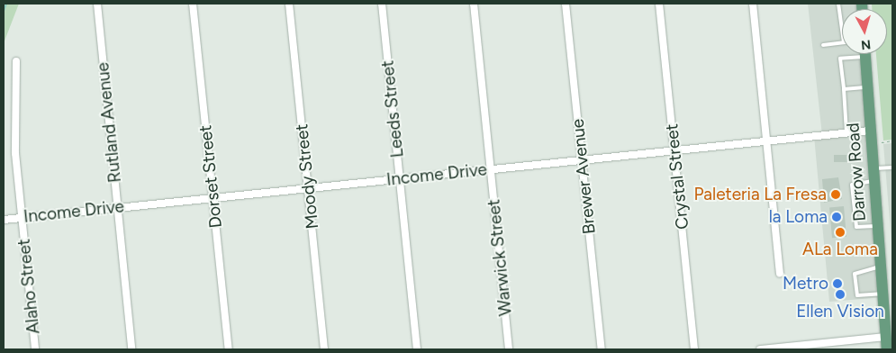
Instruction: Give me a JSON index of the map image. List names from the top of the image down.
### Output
{
  "streets": {
    "main road": ["Darrow Road"],
    "street": [
      "Leeds Street",
      "Rutland Avenue",
      "Income Drive",
      "Dorset Street",
      "Moody Street",
      "Brewer Avenue",
      "Crystal Street",
      "Warwick Street",
      "Alaho Street"
    ]
  },
  "crossings": [
    ["Leeds Street", "Income Drive"],
    ["Rutland Avenue", "Income Drive"],
    ["Darrow Road", "Income Drive"],
    ["Income Drive", "Dorset Street"],
    ["Income Drive", "Moody Street"],
    ["Income Drive", "Brewer Avenue"],
    ["Income Drive", "Crystal Street"],
    ["Income Drive", "Warwick Street"],
    ["Income Drive", "Alaho Street"]
  ],
  "places": [
    "Paleteria La Fresa",
    "la Loma",
    "ALa Loma",
    "Metro",
    "Ellen Vision"
  ],
  "north": "bottom"
}
